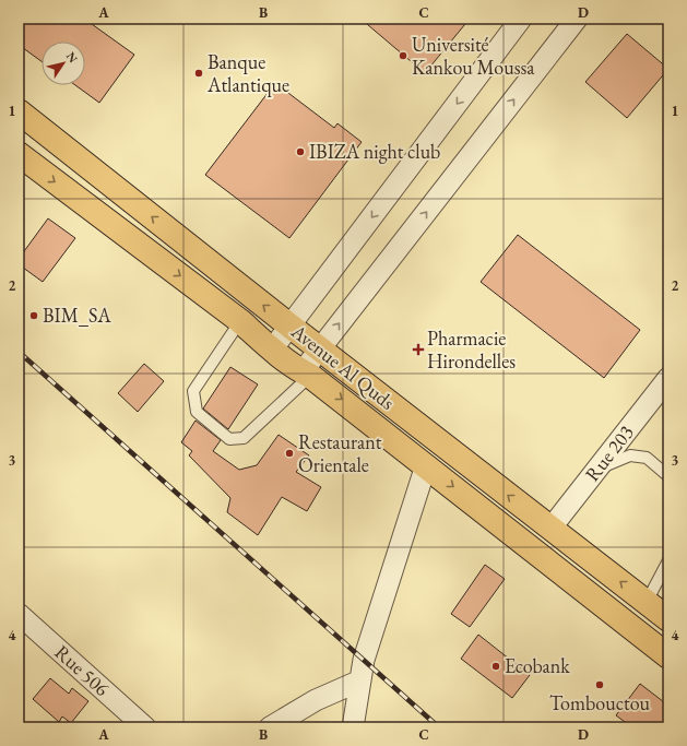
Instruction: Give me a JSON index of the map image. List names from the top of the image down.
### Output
{
  "streets": {
    "main road": ["Avenue Al Quds"],
    "street": ["Rue 203", "Rue 506"]
  },
  "crossings": [
    ["Avenue Al Quds", "Rue 203"]
  ],
  "places": {
    "other": [
      "Université Kankou Moussa",
      "Banque Atlantique",
      "IBIZA night club",
      "BIM_SA",
      "Restaurant Orientale",
      "Ecobank",
      "Tombouctou"
    ],
    "health": ["Pharmacie Hirondelles"]
  },
  "north": "top right",
  "grid": {
    "columns": [
      "A",
      "B",
      "C",
      "D"
    ],
    "rows": [
      "1",
      "2",
      "3",
      "4"
    ]
  }
}
